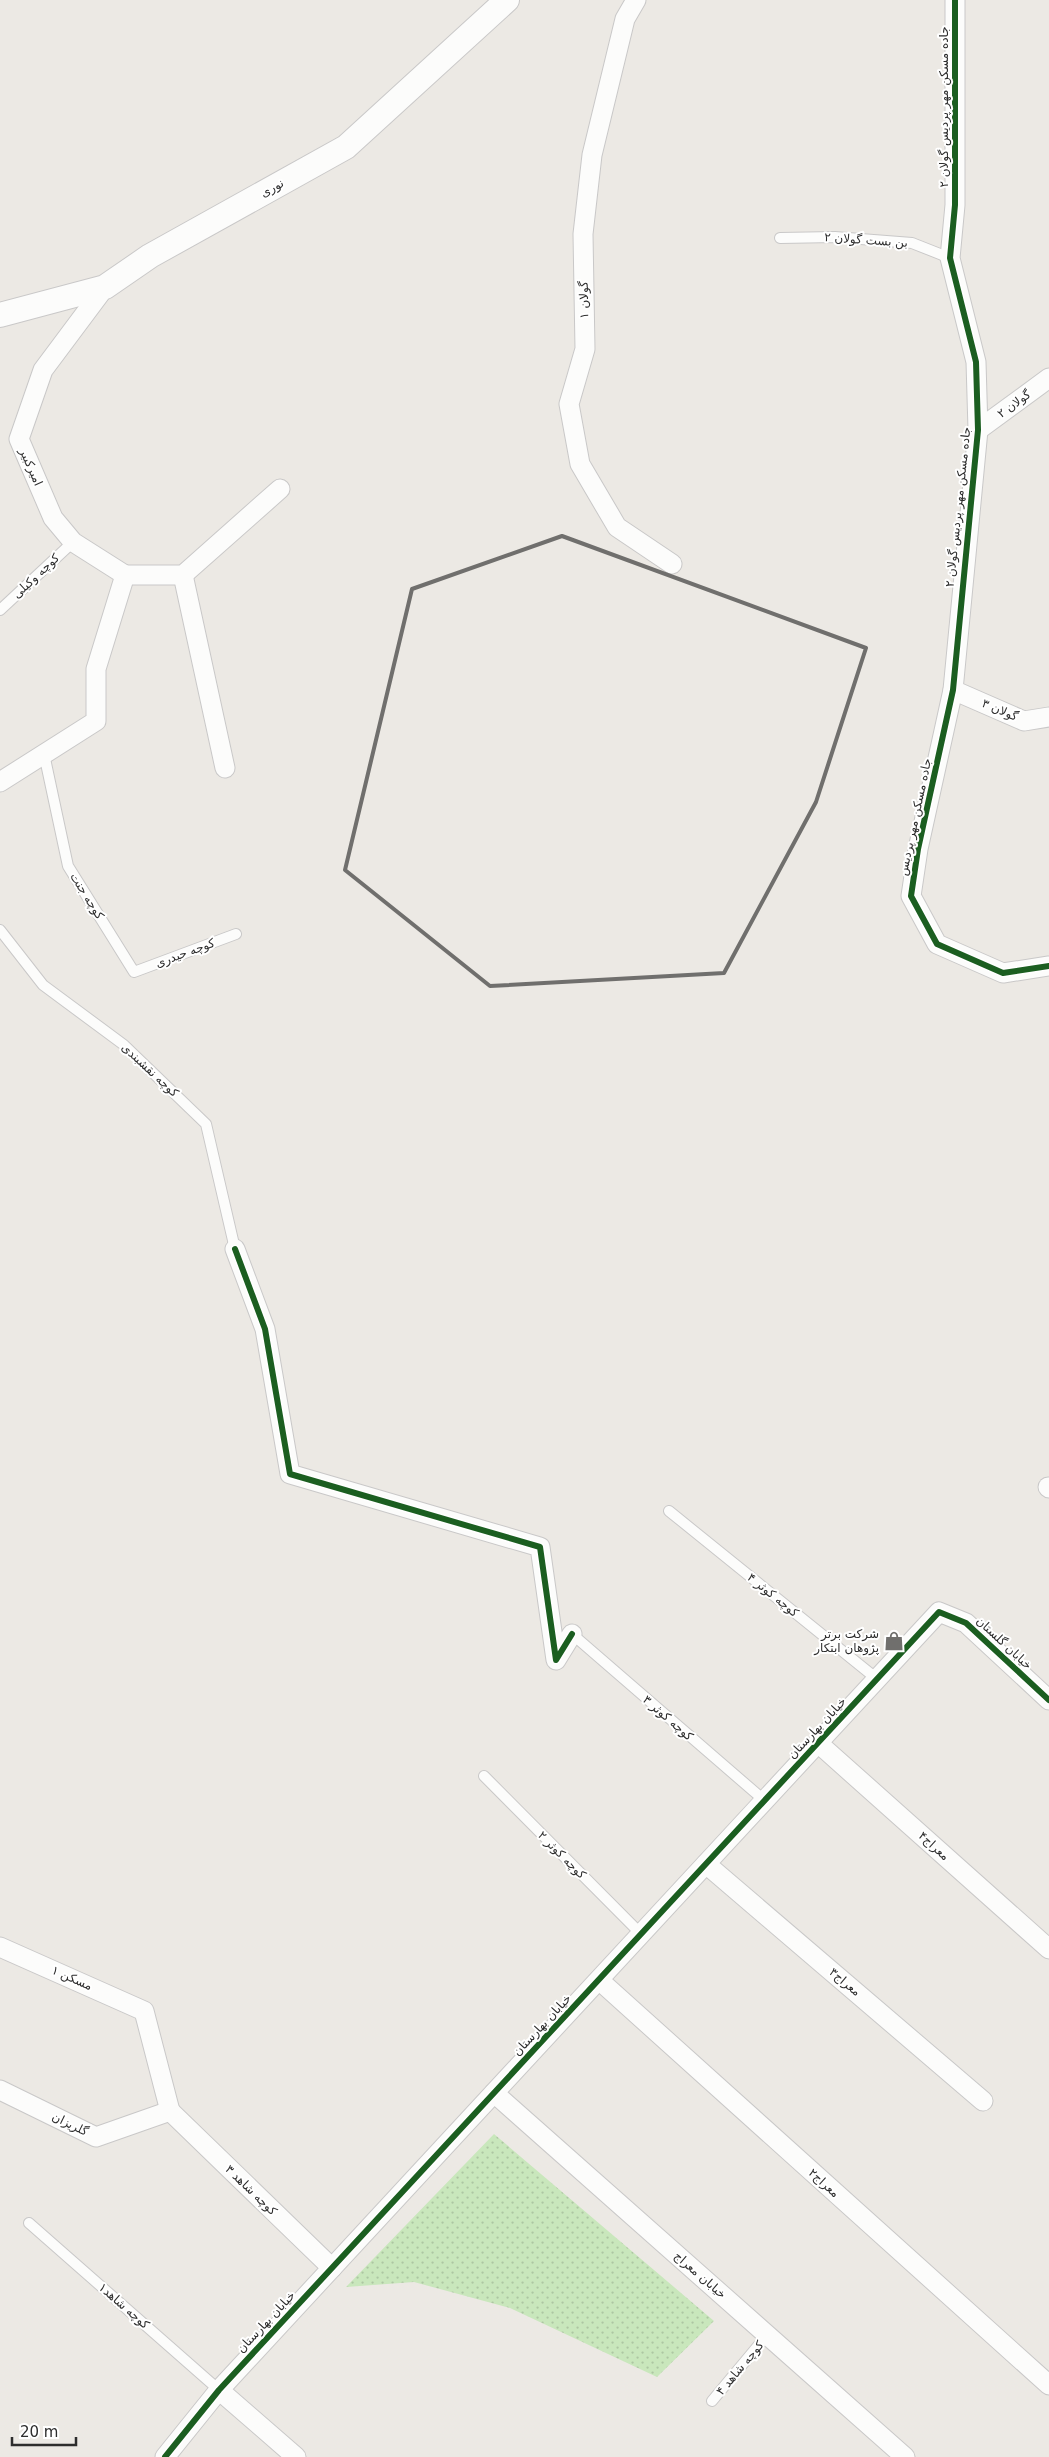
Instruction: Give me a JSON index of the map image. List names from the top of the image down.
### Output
{
  "streets": {
    "street": [
      "جاده مسکن مهر پردیس گولان ۲",
      "نوری",
      "گولان ۱",
      "گولان ۲",
      "امیرکبیر",
      "گولان ۳",
      "جاده مسکن مهر پردیس",
      "خیابان گلستان",
      "خیابان بهارستان",
      "معراج۴",
      "مسکن ۱",
      "معراج۳",
      "گلریزان",
      "معراج۲",
      "کوچه شاهد ۳",
      "خیابان معراج"
    ],
    "lane": [
      "بن بست گولان ۲",
      "کوچه وکیلی",
      "کوچه جنت",
      "کوچه حیدری",
      "کوچه نقشبندی",
      "کوچه کوثر ۴",
      "کوچه کوثر ۳",
      "کوچه کوثر ۲",
      "کوچه شاهد۱",
      "کوچه شاهد ۴"
    ]
  },
  "crossings": [
    ["جاده مسکن مهر پردیس گولان ۲", "بن بست گولان ۲"],
    ["جاده مسکن مهر پردیس گولان ۲", "گولان ۲"],
    ["جاده مسکن مهر پردیس گولان ۲", "گولان ۳"],
    ["جاده مسکن مهر پردیس گولان ۲", "جاده مسکن مهر پردیس"],
    ["نوری", "امیرکبیر"],
    ["امیرکبیر", "کوچه وکیلی"],
    ["گولان ۳", "جاده مسکن مهر پردیس"],
    ["کوچه جنت", "کوچه حیدری"],
    ["کوچه کوثر ۴", "خیابان بهارستان"],
    ["خیابان گلستان", "خیابان بهارستان"],
    ["کوچه کوثر ۳", "خیابان بهارستان"],
    ["خیابان بهارستان", "معراج۴"],
    ["خیابان بهارستان", "کوچه کوثر ۲"],
    ["خیابان بهارستان", "معراج۳"],
    ["خیابان بهارستان", "معراج۲"],
    ["خیابان بهارستان", "کوچه شاهد ۳"],
    ["خیابان بهارستان", "خیابان معراج"],
    ["خیابان بهارستان", "کوچه شاهد۱"],
    ["مسکن ۱", "گلریزان"],
    ["مسکن ۱", "کوچه شاهد ۳"],
    ["گلریزان", "کوچه شاهد ۳"],
    ["خیابان معراج", "کوچه شاهد ۴"]
  ],
  "places": {
    "shop": ["شرکت برتر پژوهان ابتکار"]
  },
  "scale_bar": "20 m"
}
